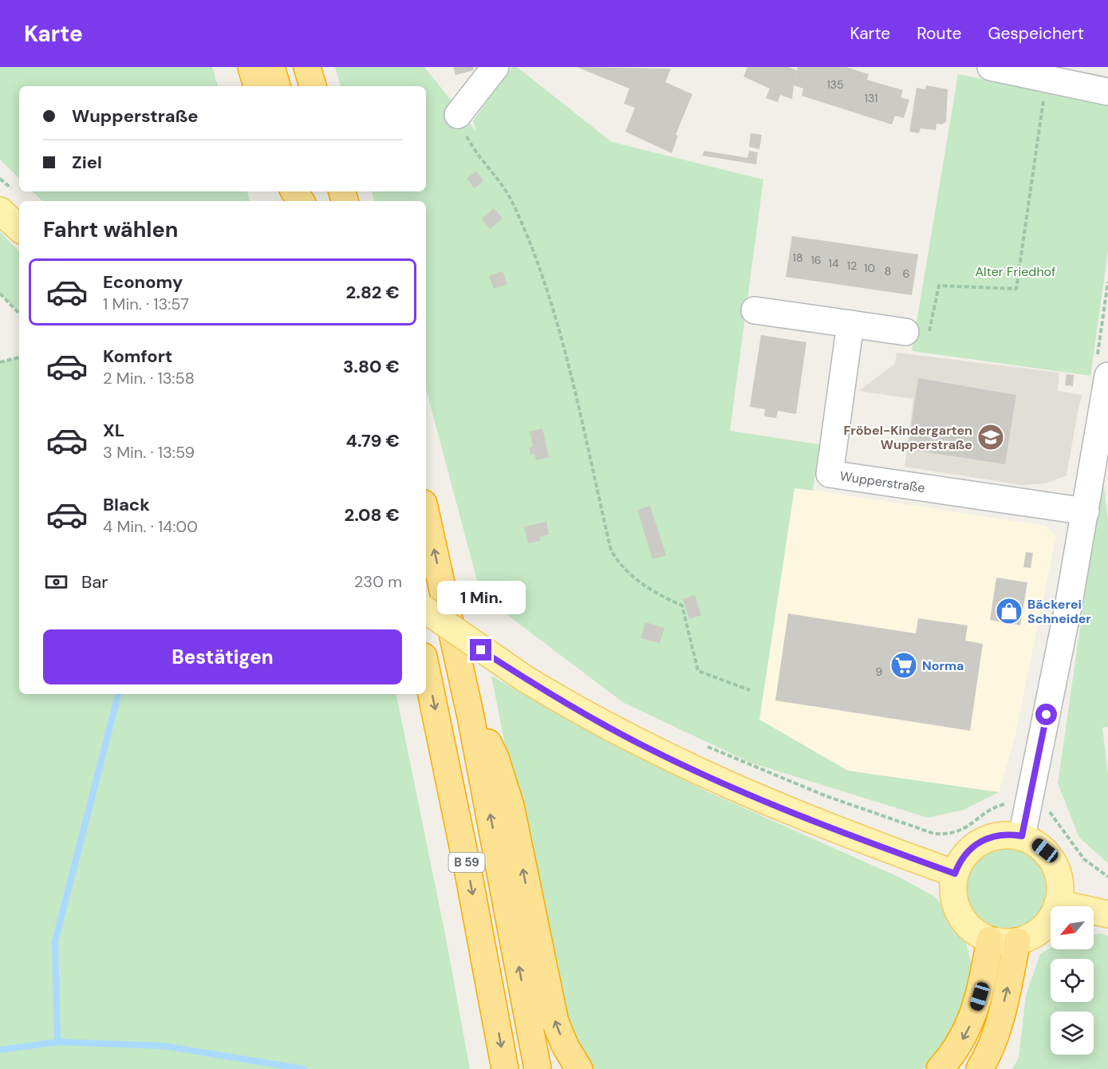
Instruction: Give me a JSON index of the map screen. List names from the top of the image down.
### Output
{
  "streets": {
    "highway": ["B 59"],
    "street": ["Wupperstraße"]
  },
  "parks": ["Alter Friedhof"],
  "places": {
    "school or university": ["Fröbel-Kindergarten Wupperstraße"],
    "shop": ["Bäckerei Schneider"],
    "supermarket": ["Norma"]
  },
  "house_numbers": [
    "135",
    "131",
    "18",
    "16",
    "14",
    "12",
    "10",
    "8",
    "6",
    "9"
  ],
  "north": "bottom left",
  "page": {
    "header": "Karte",
    "nav": ["Karte", "Route", "Gespeichert"],
    "banner": ["Wupperstraße", "Ziel"],
    "heading": "Fahrt wählen",
    "list": [
      {
        "name": "Economy",
        "note": "1 Min. · 13:57",
        "value": "2.82 €"
      },
      {
        "name": "Komfort",
        "note": "2 Min. · 13:58",
        "value": "3.80 €"
      },
      {
        "name": "XL",
        "note": "3 Min. · 13:59",
        "value": "4.79 €"
      },
      {
        "name": "Black",
        "note": "4 Min. · 14:00",
        "value": "2.08 €"
      }
    ],
    "pay": ["Bar", "230 m"],
    "bubble": "1 Min.",
    "buttons": "Bestätigen"
  }
}
